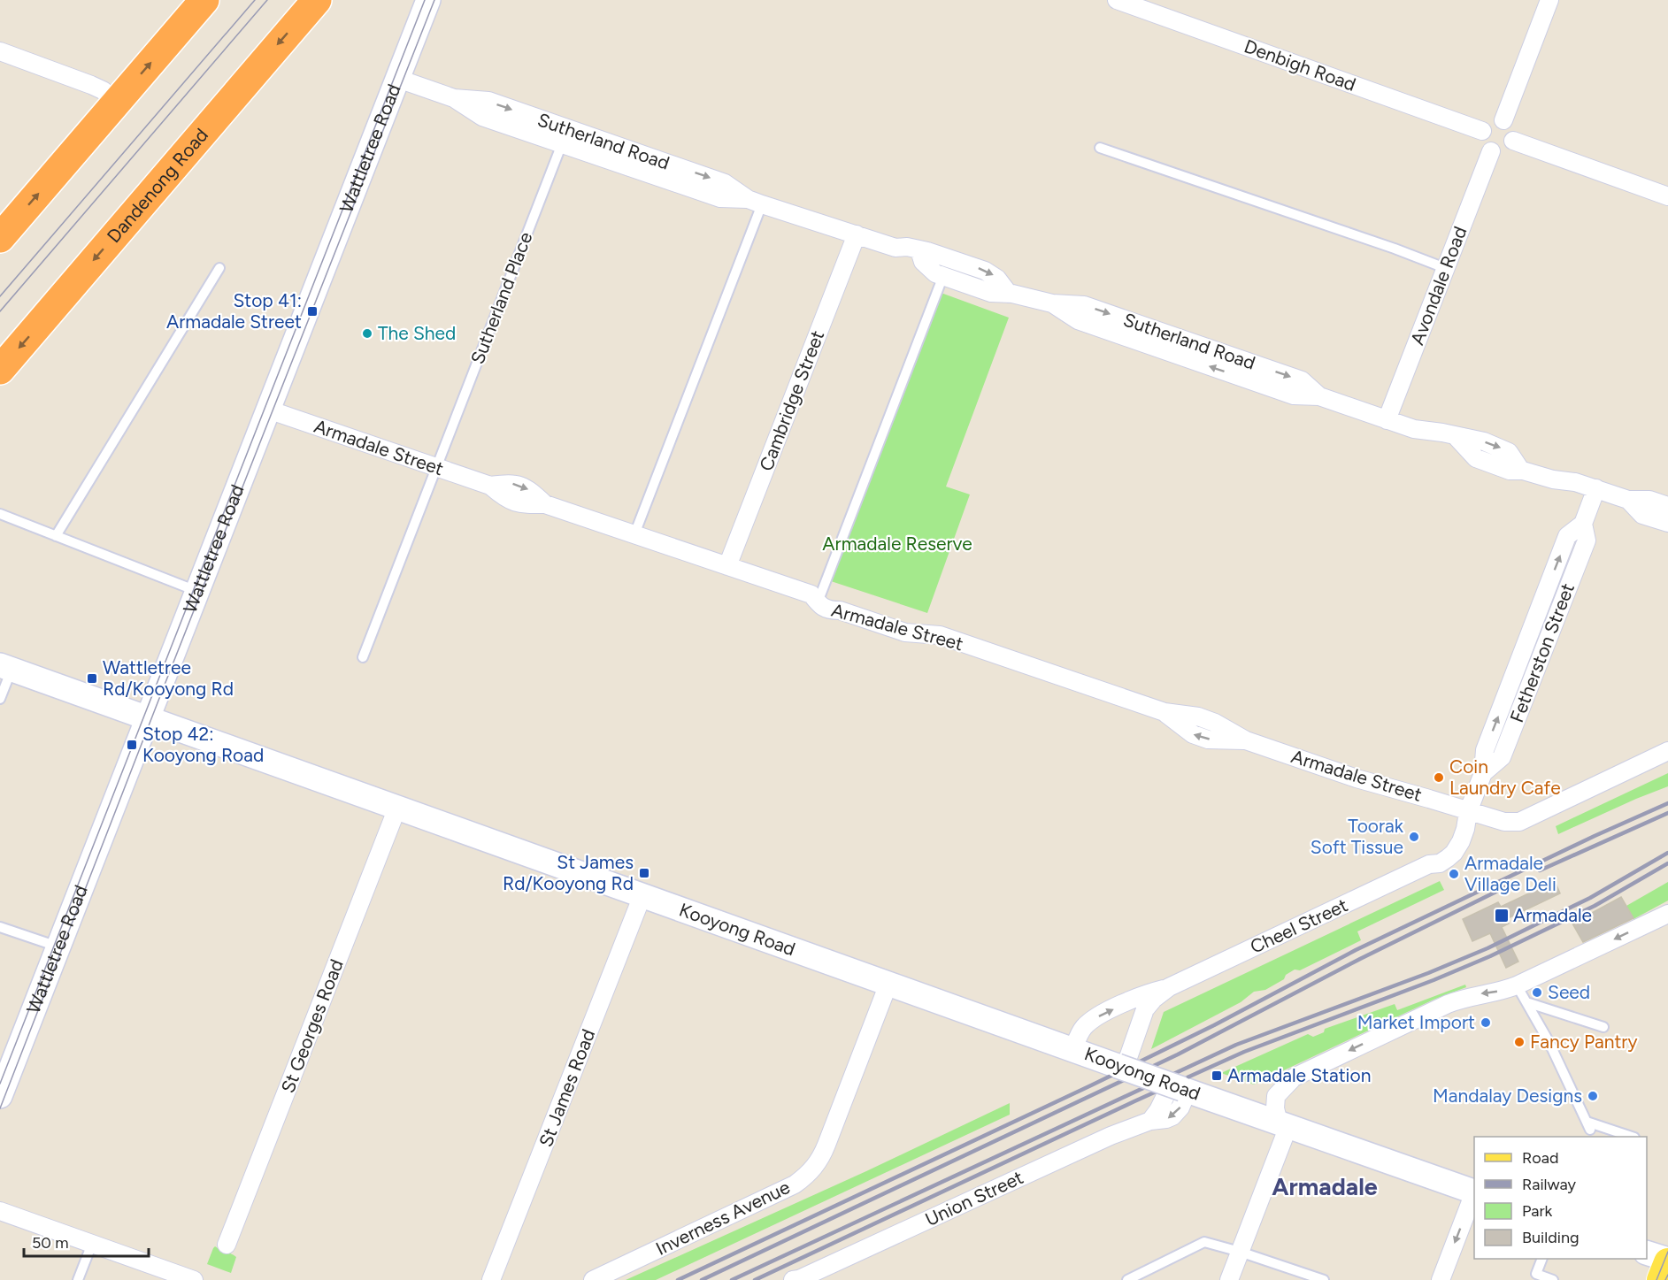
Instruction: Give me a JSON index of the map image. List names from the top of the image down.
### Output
{
  "streets": {
    "highway": ["Dandenong Road"],
    "street": [
      "Denbigh Road",
      "Sutherland Road",
      "Wattletree Road",
      "Avondale Road",
      "Cambridge Street",
      "Armadale Street",
      "Fetherston Street",
      "Cheel Street",
      "Kooyong Road",
      "St Georges Road",
      "St James Road",
      "Union Street",
      "Inverness Avenue"
    ],
    "lane": ["Sutherland Place"]
  },
  "crossings": [
    ["Denbigh Road", "Avondale Road"],
    ["Sutherland Road", "Wattletree Road"],
    ["Sutherland Road", "Avondale Road"],
    ["Sutherland Road", "Sutherland Place"],
    ["Sutherland Road", "Cambridge Street"],
    ["Sutherland Road", "Fetherston Street"],
    ["Wattletree Road", "Armadale Street"],
    ["Wattletree Road", "Kooyong Road"],
    ["Sutherland Place", "Armadale Street"],
    ["Cambridge Street", "Armadale Street"],
    ["Armadale Street", "Fetherston Street"],
    ["Armadale Street", "Cheel Street"],
    ["Fetherston Street", "Cheel Street"],
    ["Cheel Street", "Kooyong Road"],
    ["Kooyong Road", "St Georges Road"],
    ["Kooyong Road", "St James Road"],
    ["Kooyong Road", "Union Street"],
    ["Kooyong Road", "Inverness Avenue"]
  ],
  "districts": ["Armadale"],
  "parks": ["Armadale Reserve"],
  "places": {
    "transit": [
      "Stop 41: Armadale Street",
      "Wattletree Rd/Kooyong Rd",
      "Stop 42: Kooyong Road",
      "St James Rd/Kooyong Rd",
      "Armadale",
      "Armadale Station"
    ],
    "other": [
      "The Shed",
      "Coin Laundry Cafe",
      "Toorak Soft Tissue",
      "Armadale Village Deli",
      "Seed",
      "Market Import",
      "Fancy Pantry",
      "Mandalay Designs"
    ]
  },
  "legend": [
    "Road",
    "Railway",
    "Park",
    "Building"
  ],
  "scale_bar": "50 m"
}
